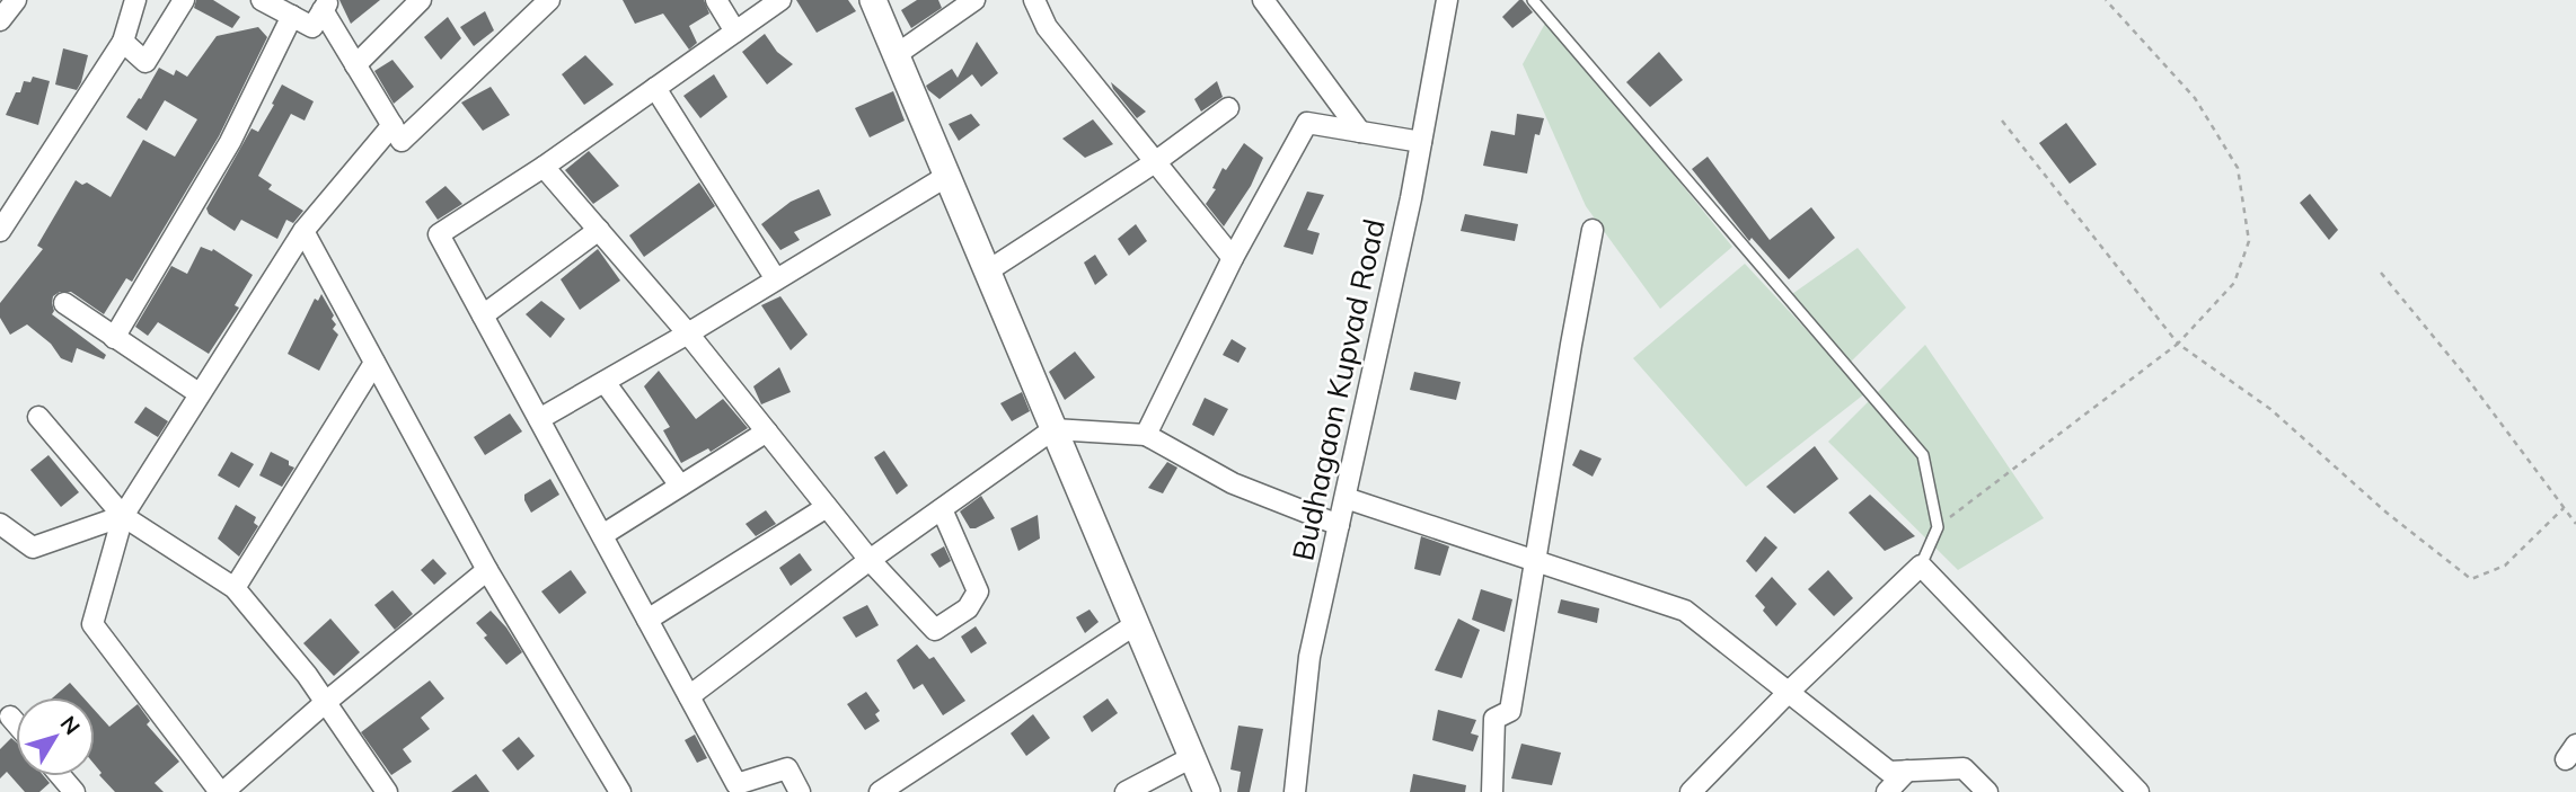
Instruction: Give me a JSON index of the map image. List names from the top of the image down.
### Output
{
  "streets": {
    "street": ["Budhagaon Kupvad Road"]
  },
  "north": "top right"
}
